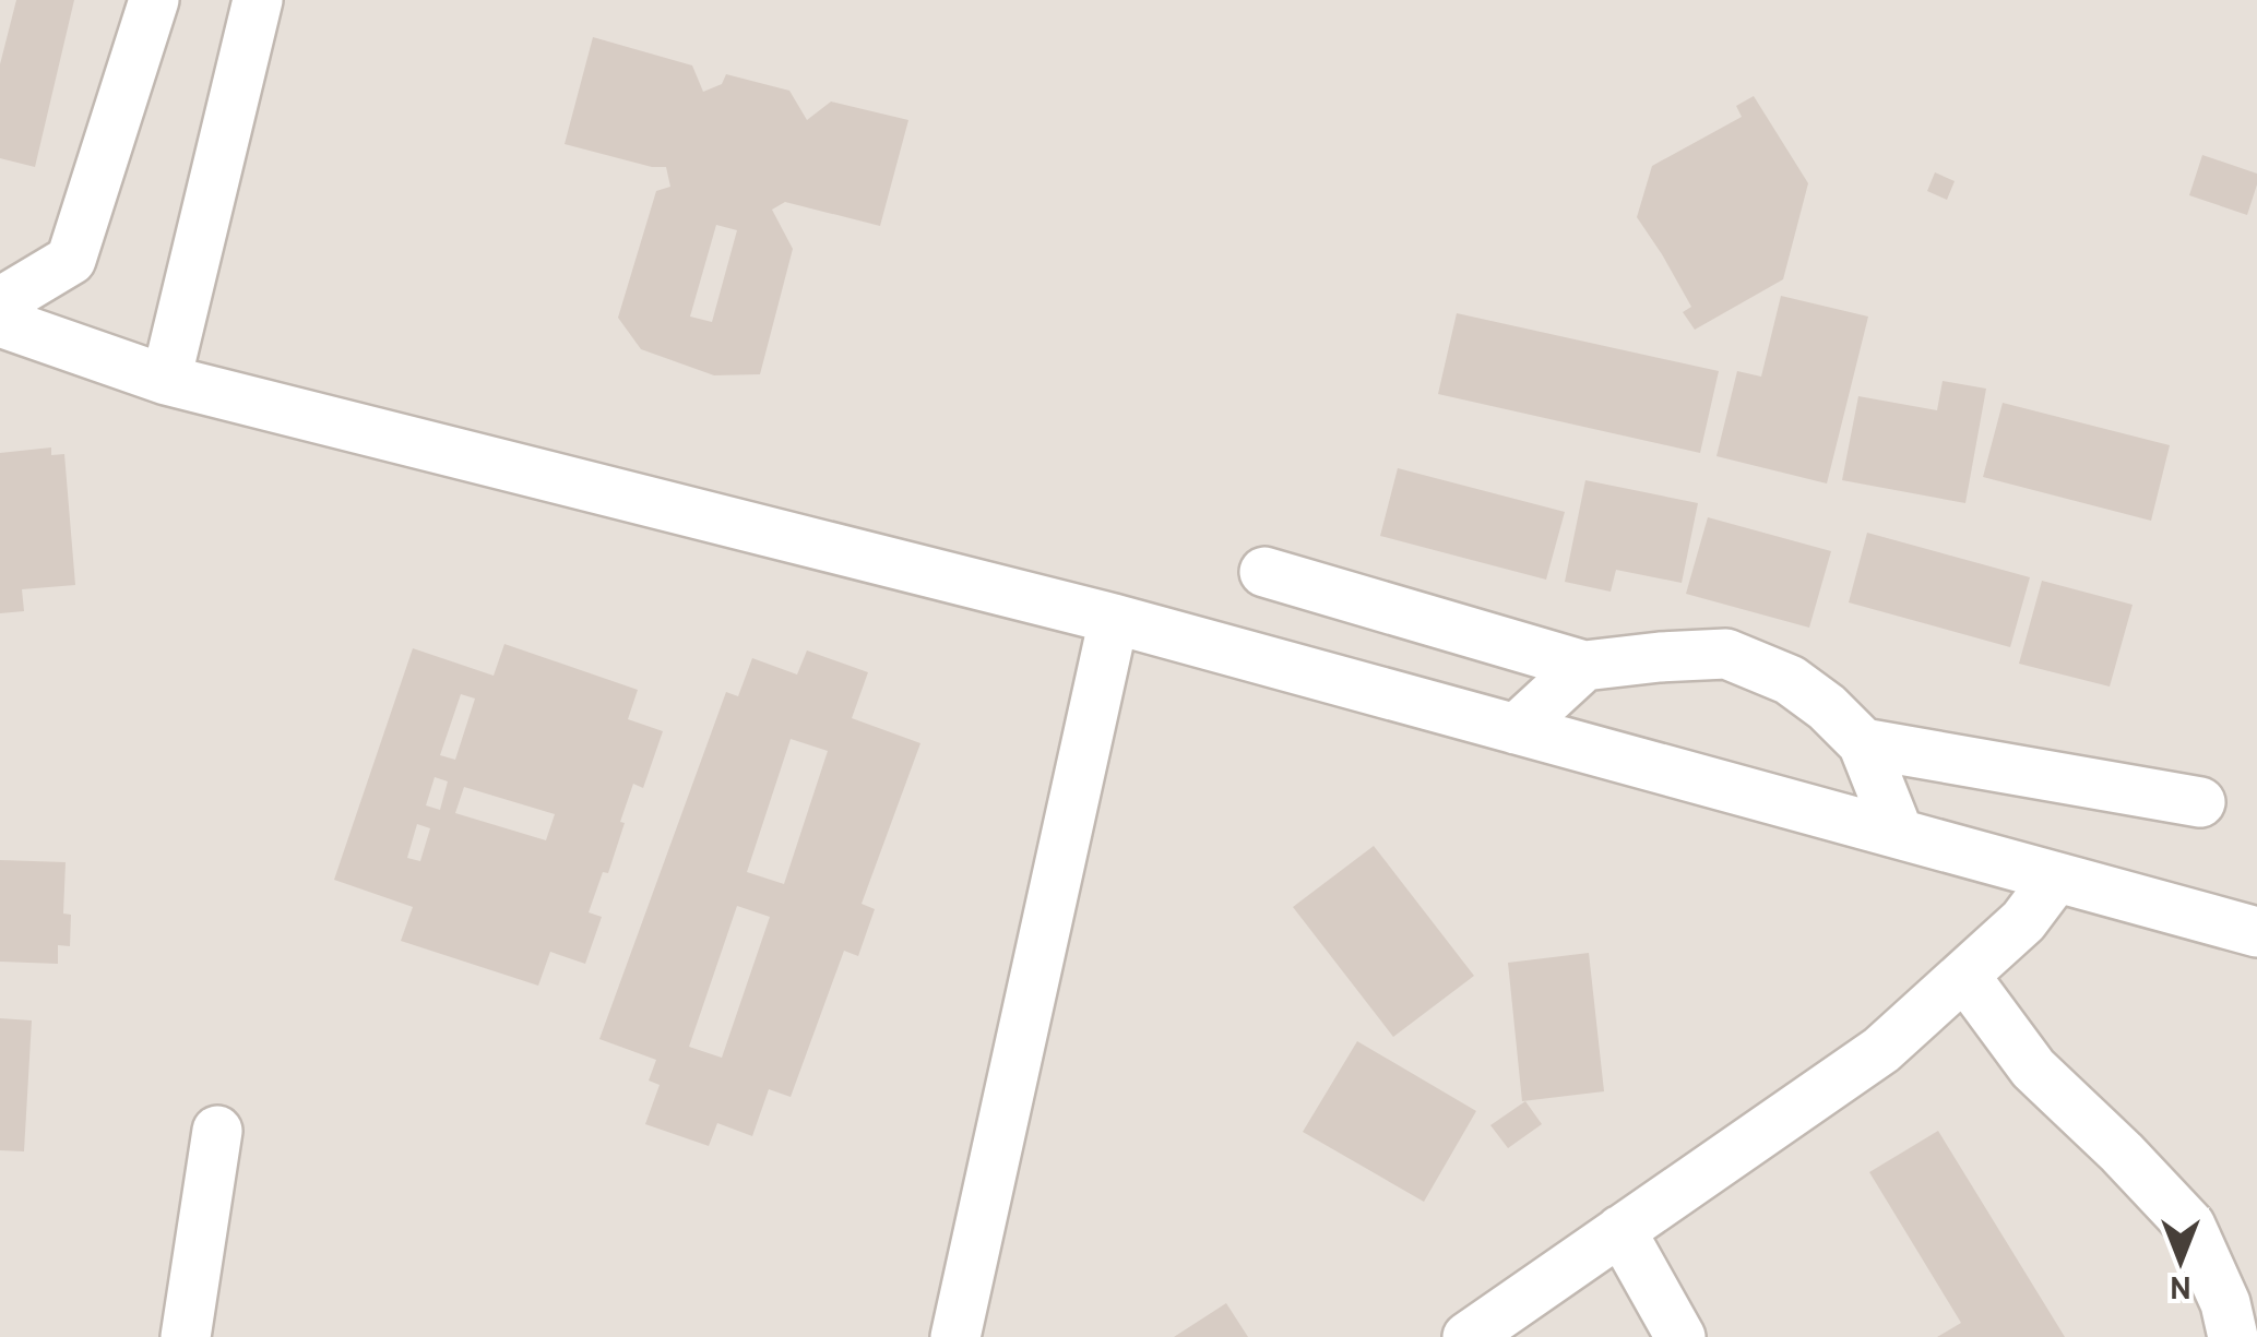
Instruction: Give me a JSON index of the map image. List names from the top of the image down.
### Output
{
  "north": "bottom"
}
